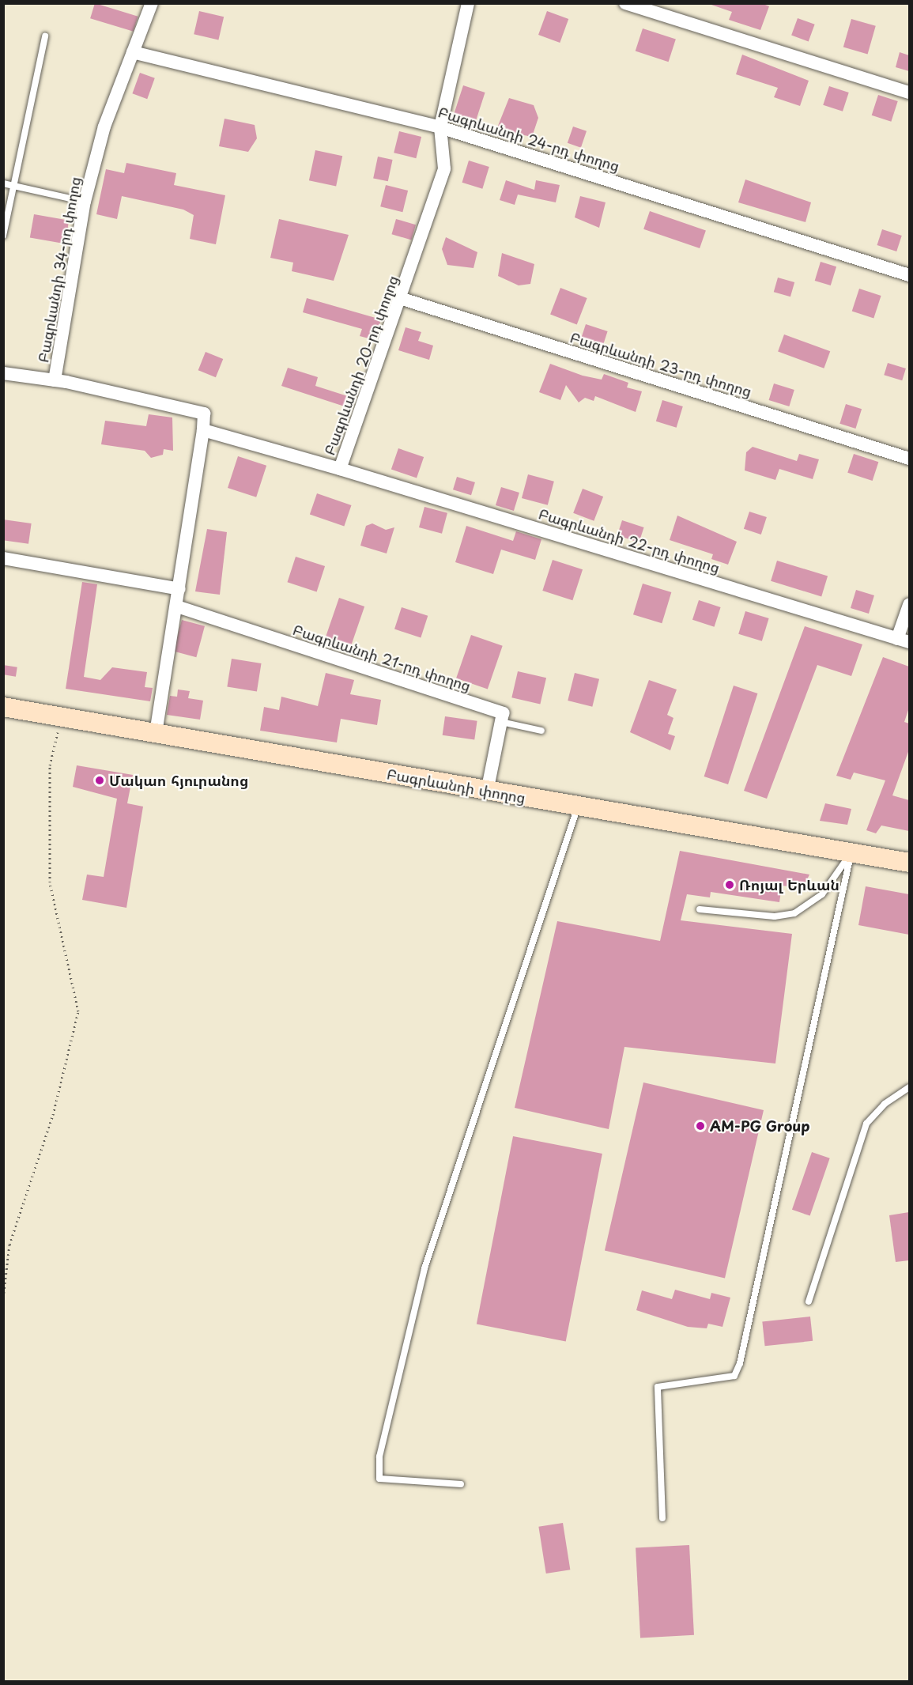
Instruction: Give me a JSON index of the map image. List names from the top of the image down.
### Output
{
  "streets": {
    "main road": ["Բագրևանդի փողոց"],
    "street": [
      "Բագրևանդի 24-րդ փողոց",
      "Բագրևանդի 34-րդ փողոց",
      "Բագրևանդի 23-րդ փողոց",
      "Բագրևանդի 20-րդ փողոց",
      "Բագրևանդի 22-րդ փողոց",
      "Բագրևանդի 21-րդ փողոց"
    ]
  },
  "crossings": [
    ["Բագրևանդի 24-րդ փողոց", "Բագրևանդի 34-րդ փողոց"],
    ["Բագրևանդի 24-րդ փողոց", "Բագրևանդի 20-րդ փողոց"],
    ["Բագրևանդի 23-րդ փողոց", "Բագրևանդի 20-րդ փողոց"],
    ["Բագրևանդի 20-րդ փողոց", "Բագրևանդի 22-րդ փողոց"]
  ],
  "places": ["Մակաո հյուրանոց", "Ռոյալ Երևան", "AM-PG Group"]
}
